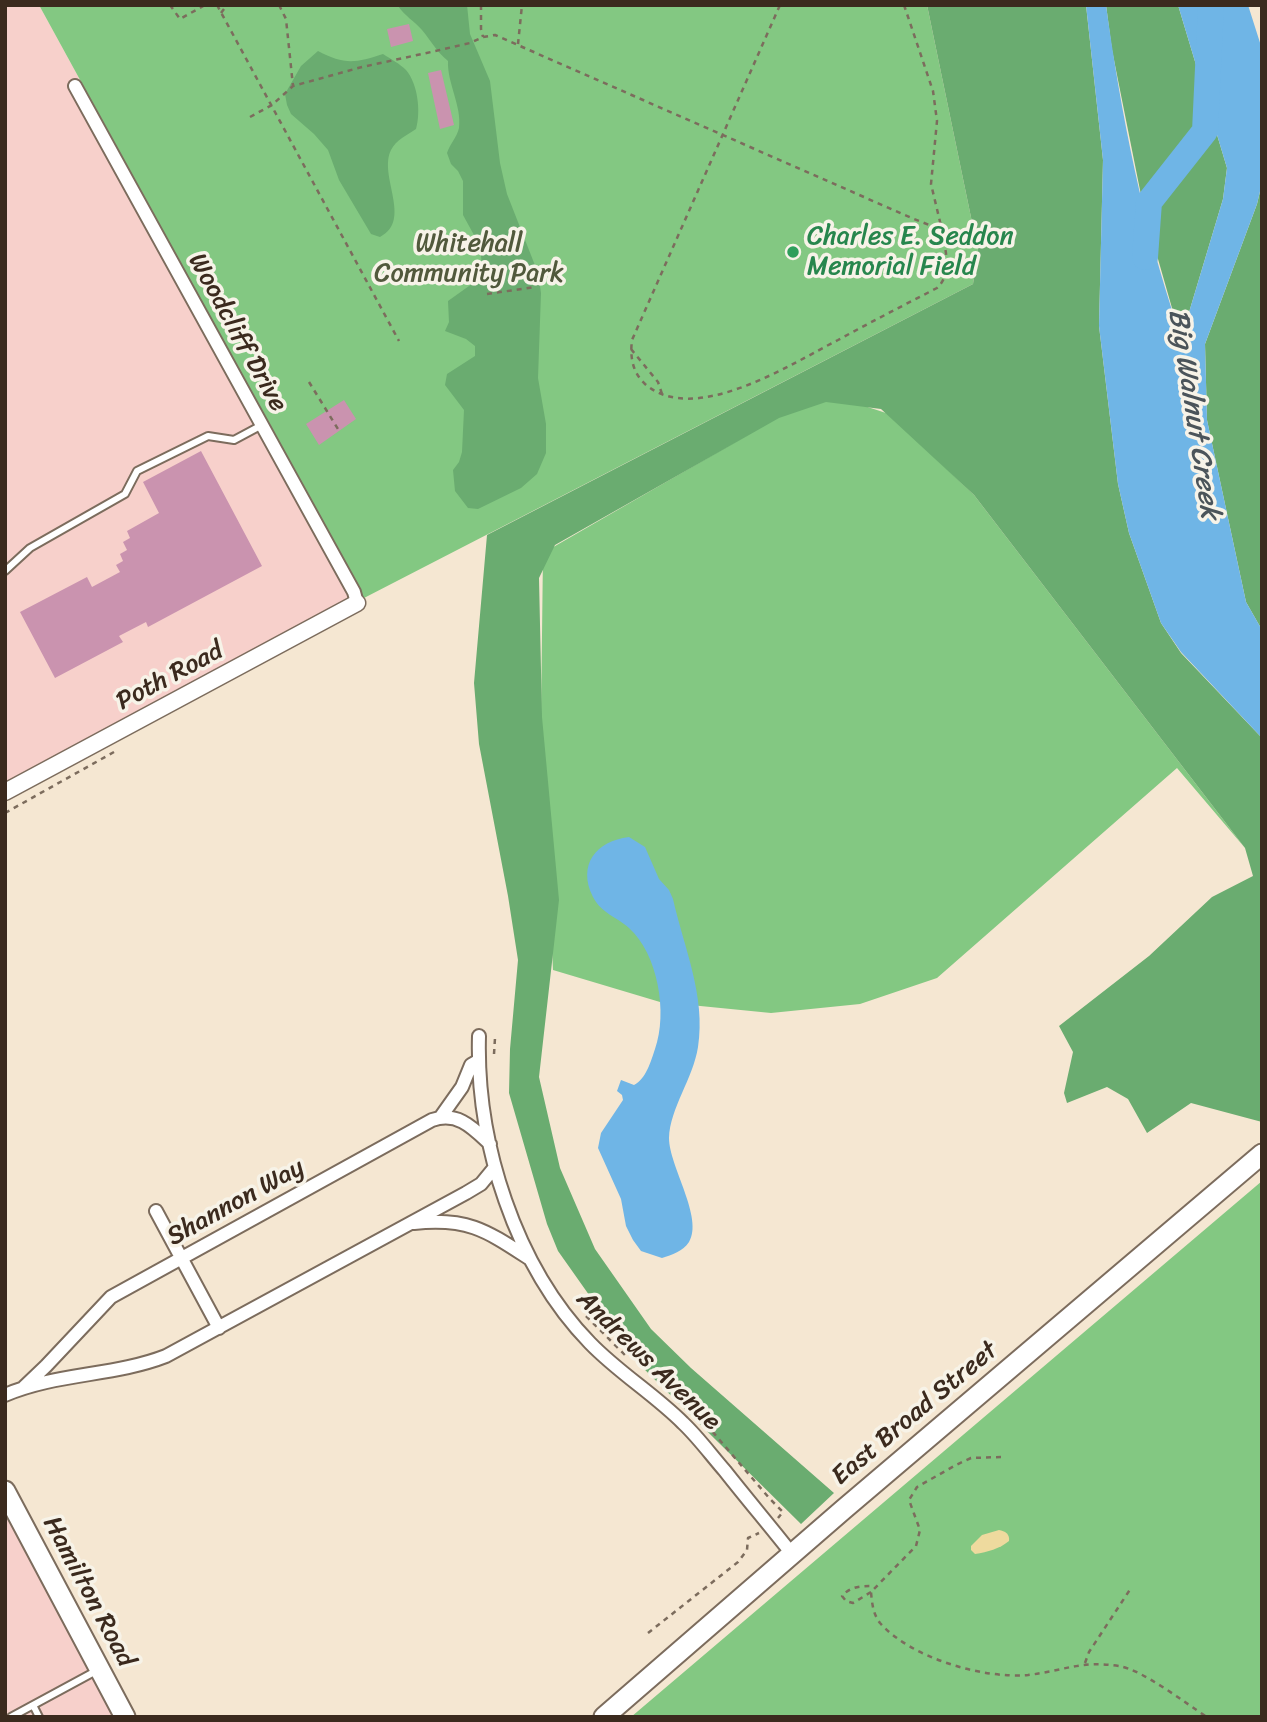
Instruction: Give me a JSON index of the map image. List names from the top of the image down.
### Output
{
  "streets": {
    "main road": ["East Broad Street", "Hamilton Road"],
    "street": [
      "Woodcliff Drive",
      "Poth Road",
      "Shannon Way",
      "Andrews Avenue"
    ]
  },
  "crossings": [
    ["Woodcliff Drive", "Poth Road"],
    ["Shannon Way", "Andrews Avenue"],
    ["Andrews Avenue", "East Broad Street"]
  ],
  "water": ["Big Walnut Creek"],
  "parks": ["Whitehall Community Park"],
  "places": ["Charles E. Seddon Memorial Field"]
}
